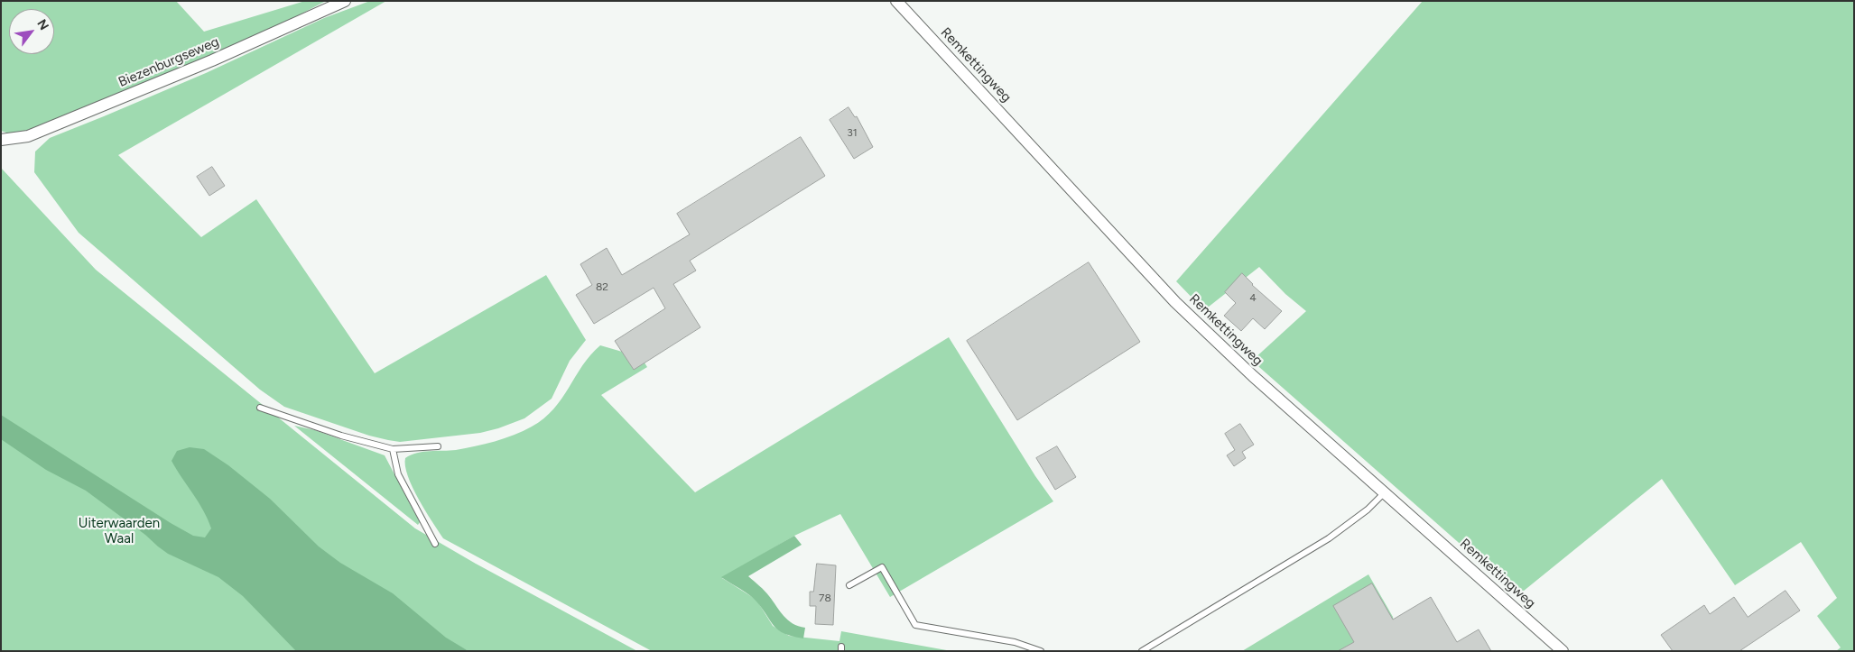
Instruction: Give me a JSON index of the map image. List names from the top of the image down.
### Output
{
  "streets": {
    "street": ["Biezenburgseweg", "Remkettingweg"]
  },
  "parks": ["Uiterwaarden Waal"],
  "house_numbers": [
    "31",
    "82",
    "4",
    "78"
  ],
  "north": "top right"
}
